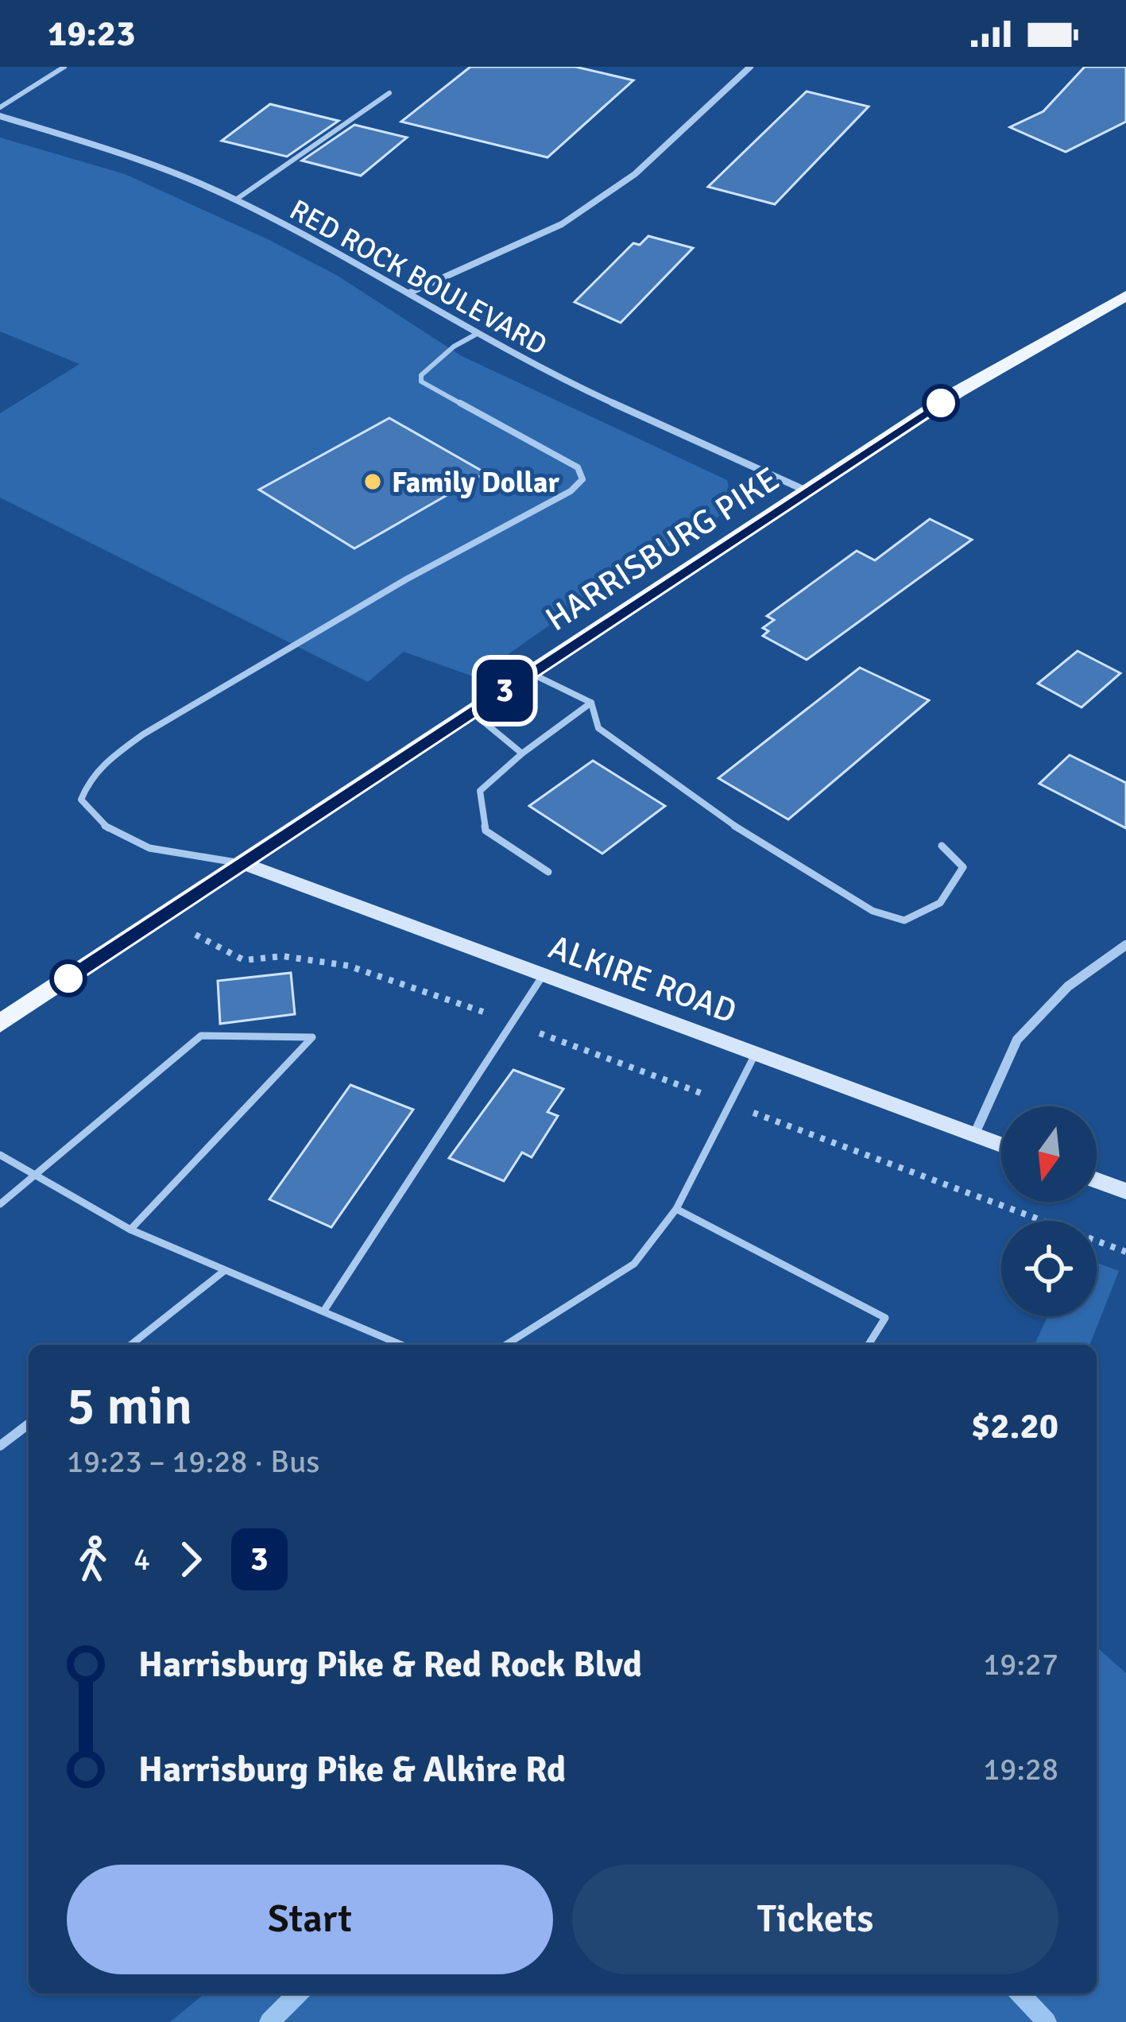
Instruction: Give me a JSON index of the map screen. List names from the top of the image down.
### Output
{
  "streets": {
    "main road": ["HARRISBURG PIKE", "ALKIRE ROAD"],
    "street": ["RED ROCK BOULEVARD"]
  },
  "crossings": [
    ["RED ROCK BOULEVARD", "HARRISBURG PIKE"],
    ["HARRISBURG PIKE", "ALKIRE ROAD"]
  ],
  "places": ["Family Dollar"],
  "lines": ["bus line 3"],
  "north": "bottom",
  "page": {
    "status": "19:23",
    "on_map": "3",
    "heading": ["5 min", "19:23 – 19:28 · Bus", "$2.20"],
    "legs": ["4", "3"],
    "list": [
      {
        "name": "Harrisburg Pike & Red Rock Blvd",
        "value": "19:27"
      },
      {
        "name": "Harrisburg Pike & Alkire Rd",
        "value": "19:28"
      }
    ],
    "buttons": ["Start", "Tickets"]
  }
}
